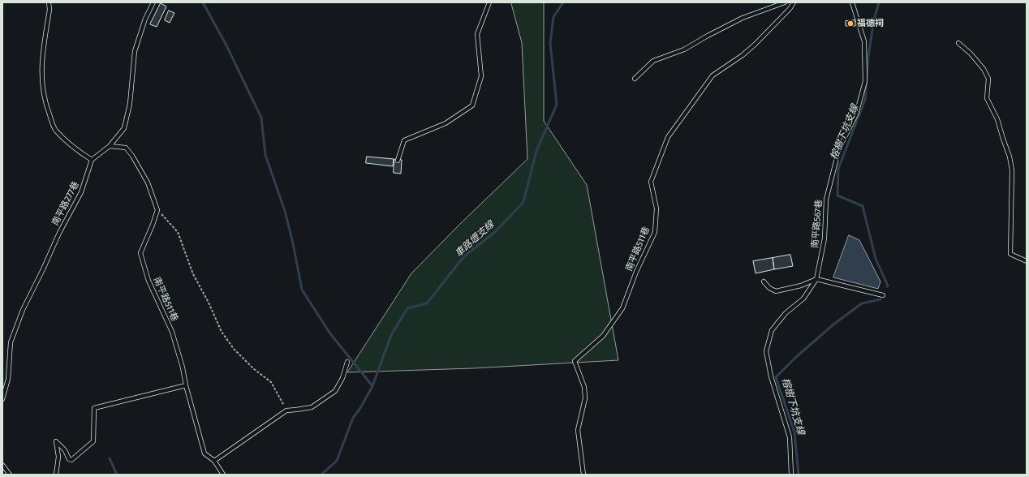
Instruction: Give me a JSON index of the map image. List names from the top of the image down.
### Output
{
  "streets": {
    "lane": ["南平路277巷", "南平路567巷", "南平路511巷"]
  },
  "water": ["榕樹下坑支線", "車路壢支線"],
  "places": ["福德祠"]
}
